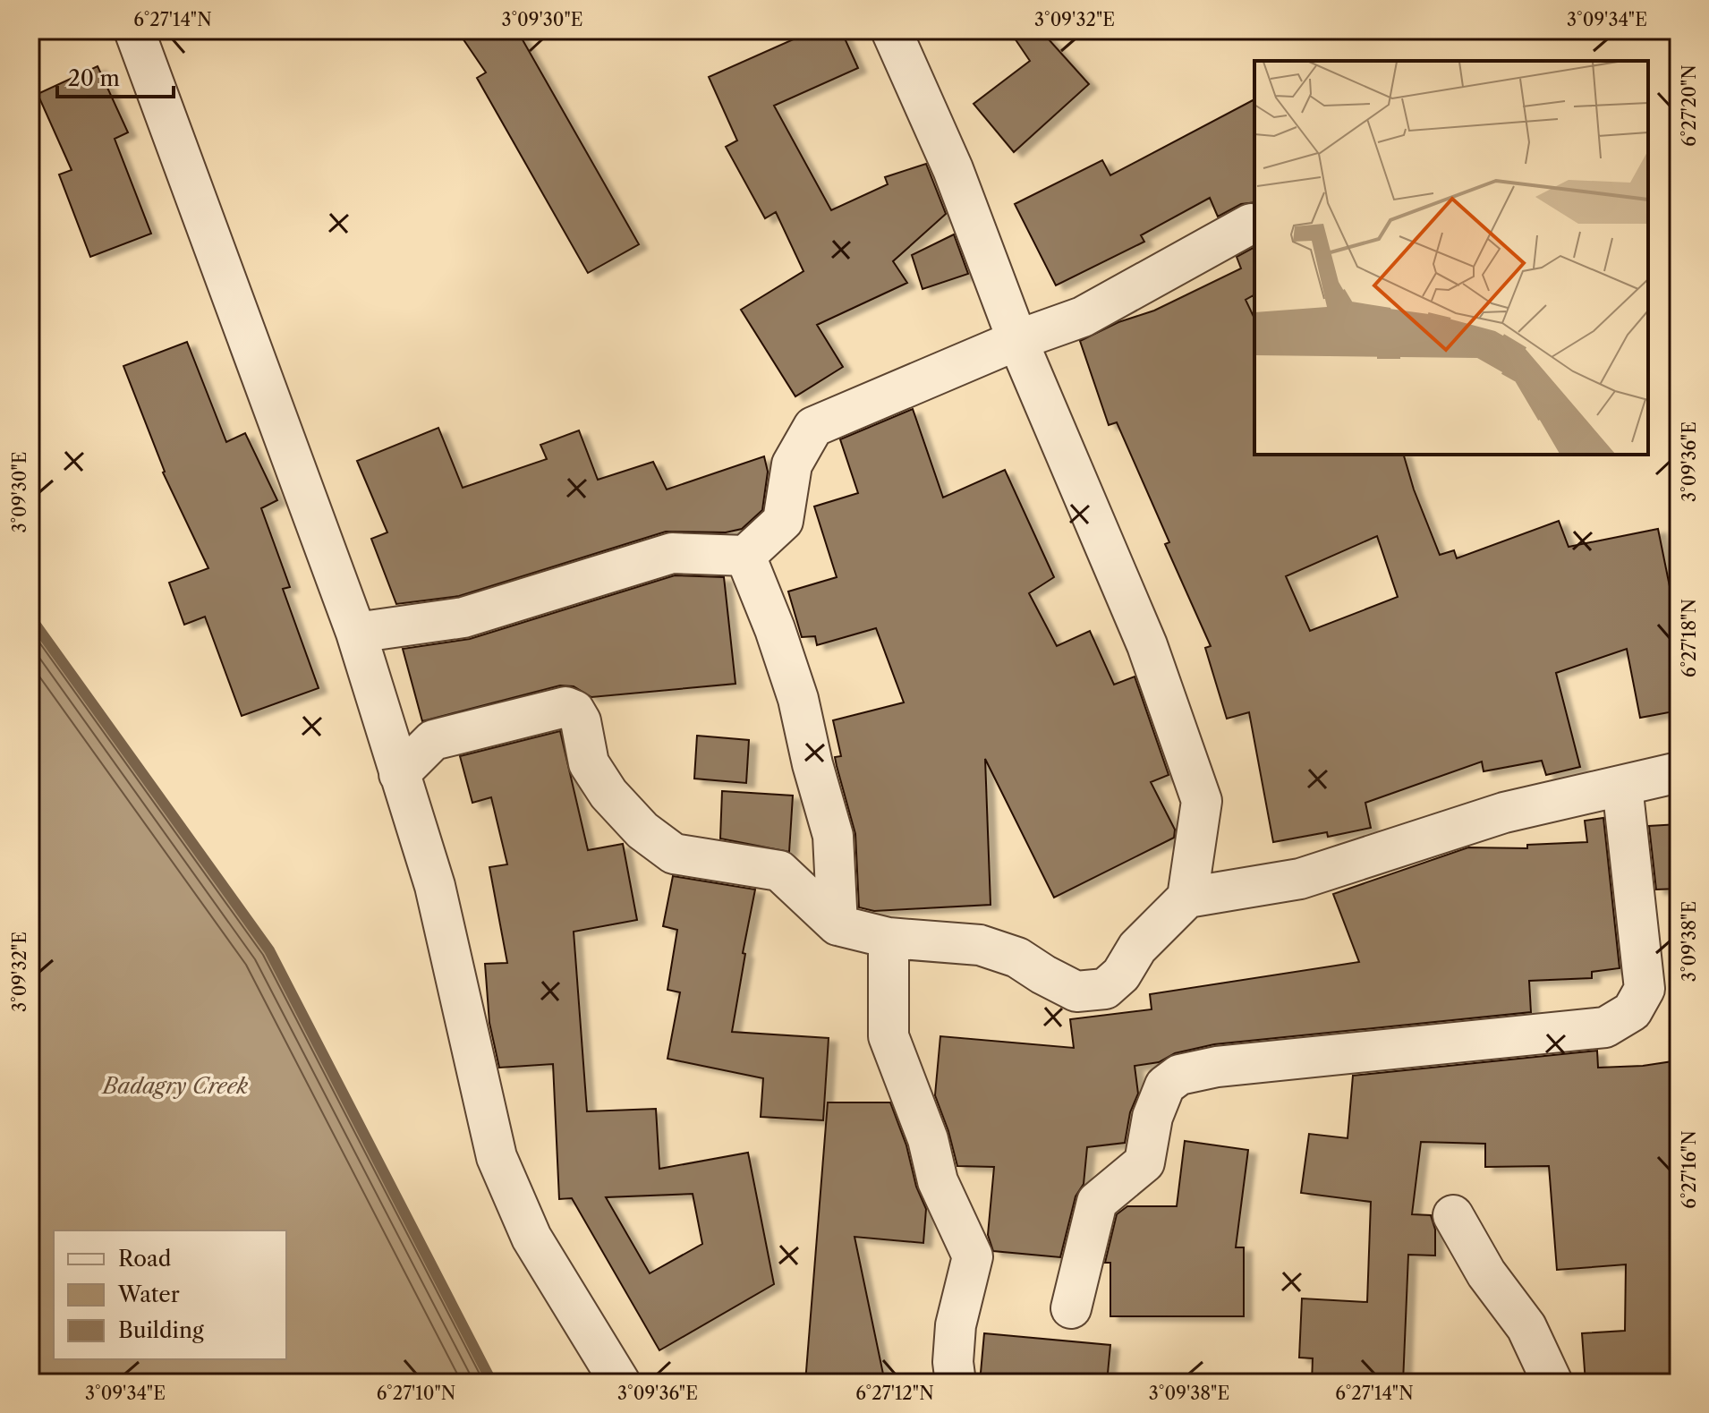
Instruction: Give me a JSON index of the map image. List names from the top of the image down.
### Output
{
  "water": ["Badagry Creek"],
  "legend": ["Road", "Water", "Building"],
  "scale_bar": "20 m",
  "coordinates": [
    "6°27'14\"N",
    "3°09'30\"E",
    "3°09'32\"E",
    "3°09'34\"E",
    "6°27'20\"N",
    "3°09'36\"E",
    "6°27'18\"N",
    "3°09'38\"E",
    "6°27'16\"N",
    "6°27'10\"N",
    "6°27'12\"N"
  ]
}
